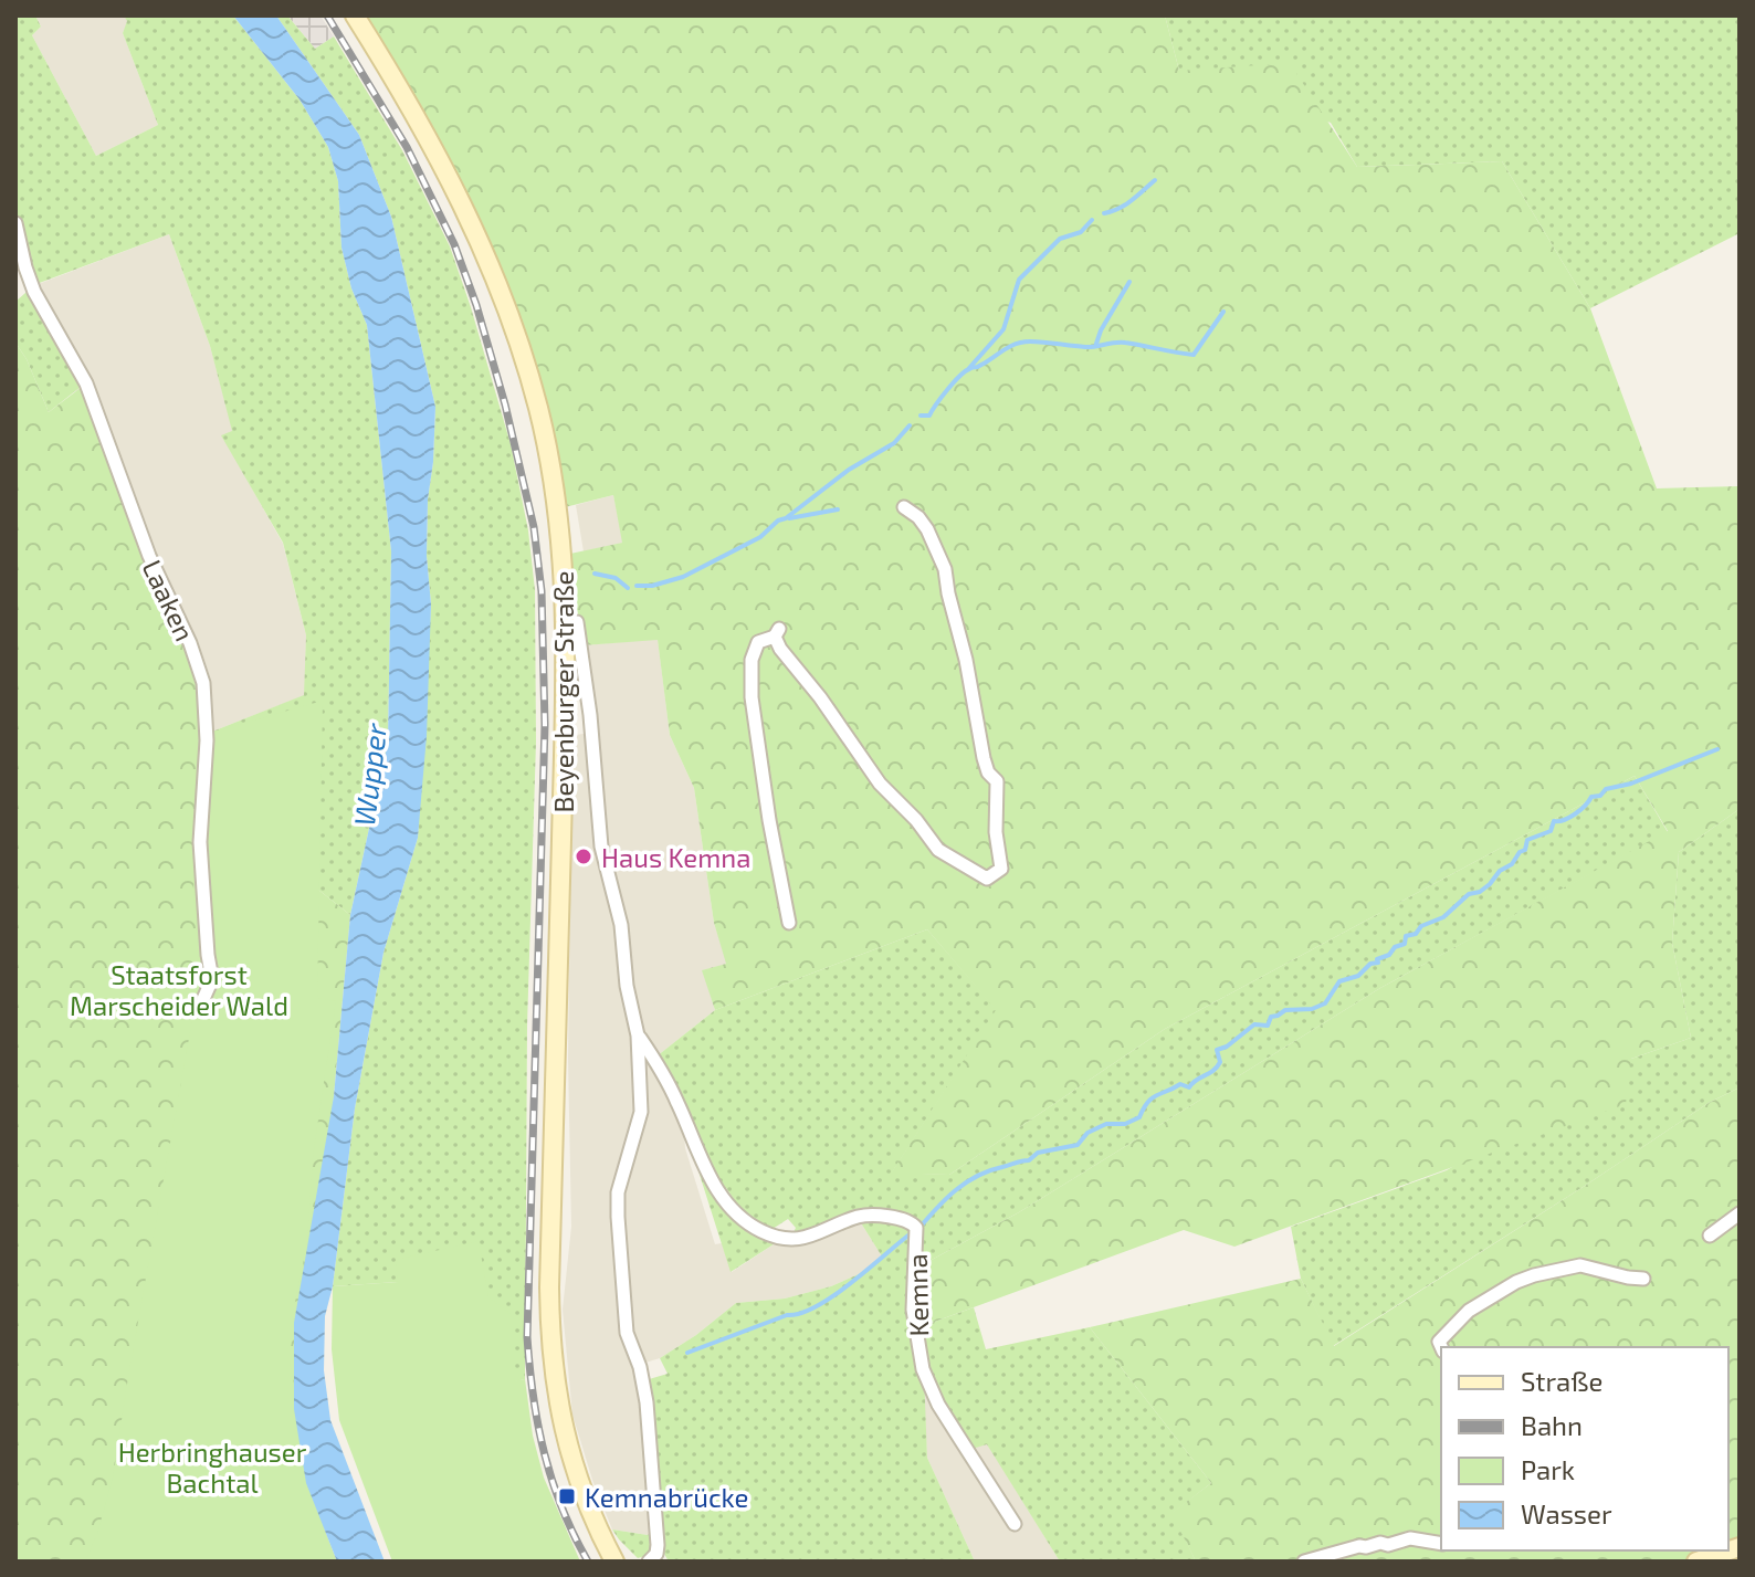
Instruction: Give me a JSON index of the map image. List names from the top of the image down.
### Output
{
  "streets": {
    "main road": ["Beyenburger Straße"],
    "street": ["Laaken", "Kemna"]
  },
  "crossings": [
    ["Beyenburger Straße", "Kemna"]
  ],
  "water": ["Wupper"],
  "parks": ["Staatsforst Marscheider Wald", "Herbringhauser Bachtal"],
  "places": {
    "other": ["Haus Kemna"],
    "transit": ["Kemnabrücke"]
  },
  "legend": [
    "Straße",
    "Bahn",
    "Park",
    "Wasser"
  ]
}
